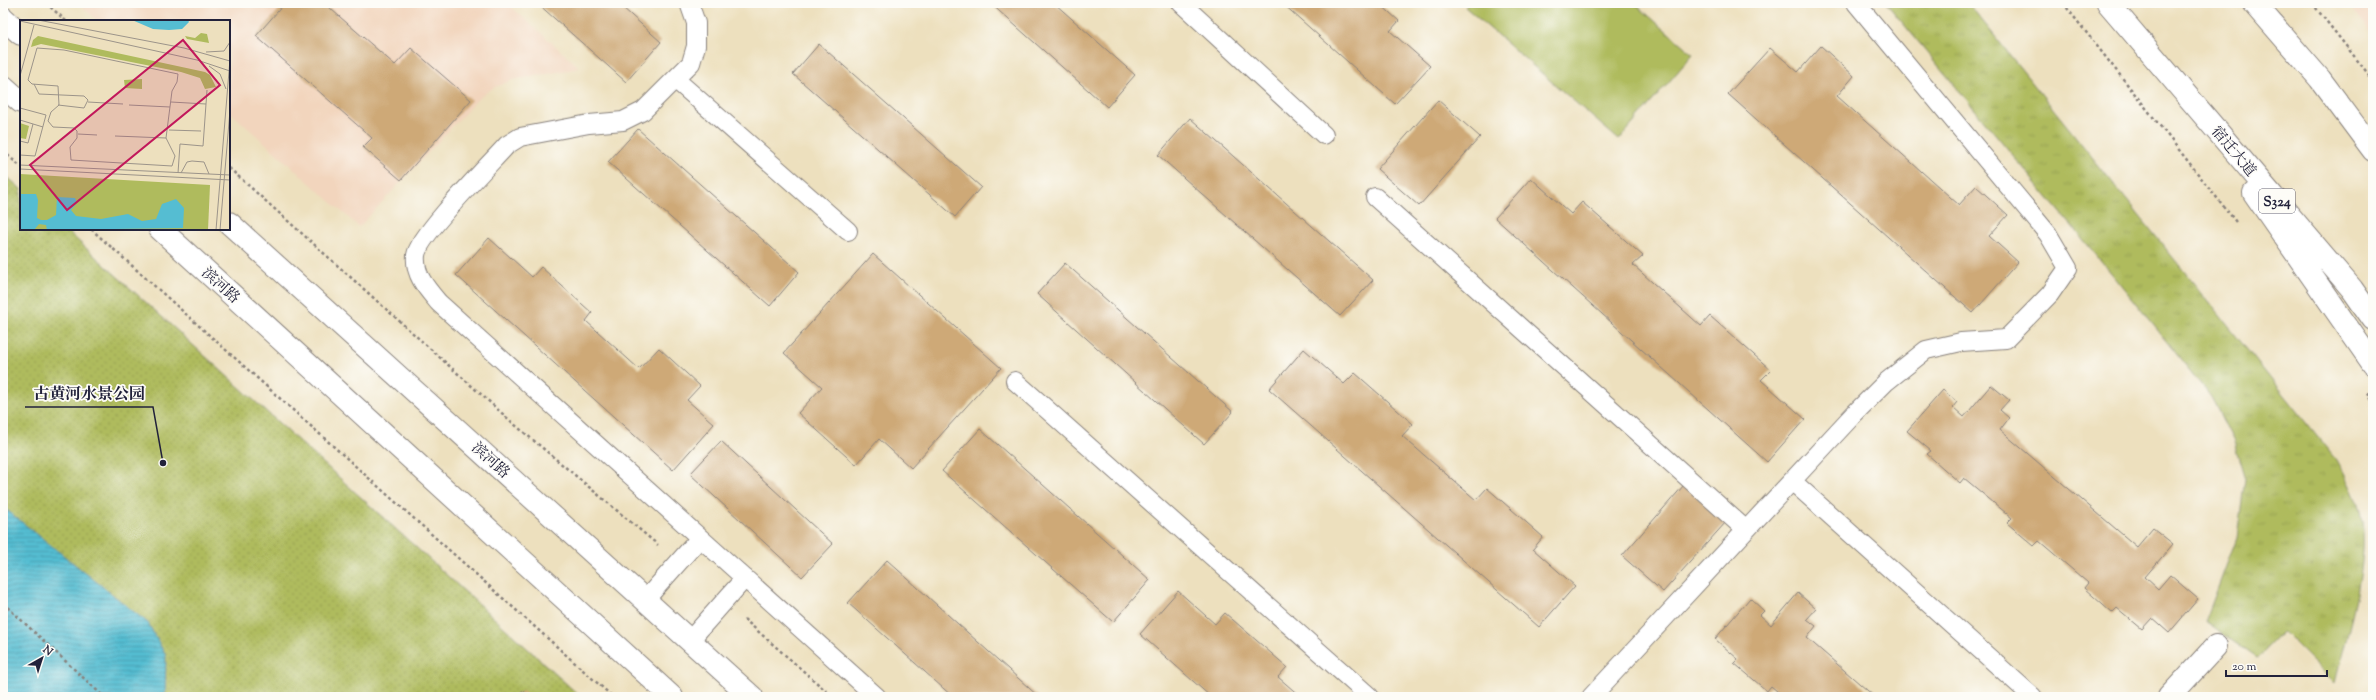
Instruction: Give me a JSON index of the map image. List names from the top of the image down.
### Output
{
  "streets": {
    "main road": ["宿迁大道", "S324", "滨河路"]
  },
  "places": ["古黄河水景公园"],
  "scale_bar": "20 m",
  "north": "top right"
}
